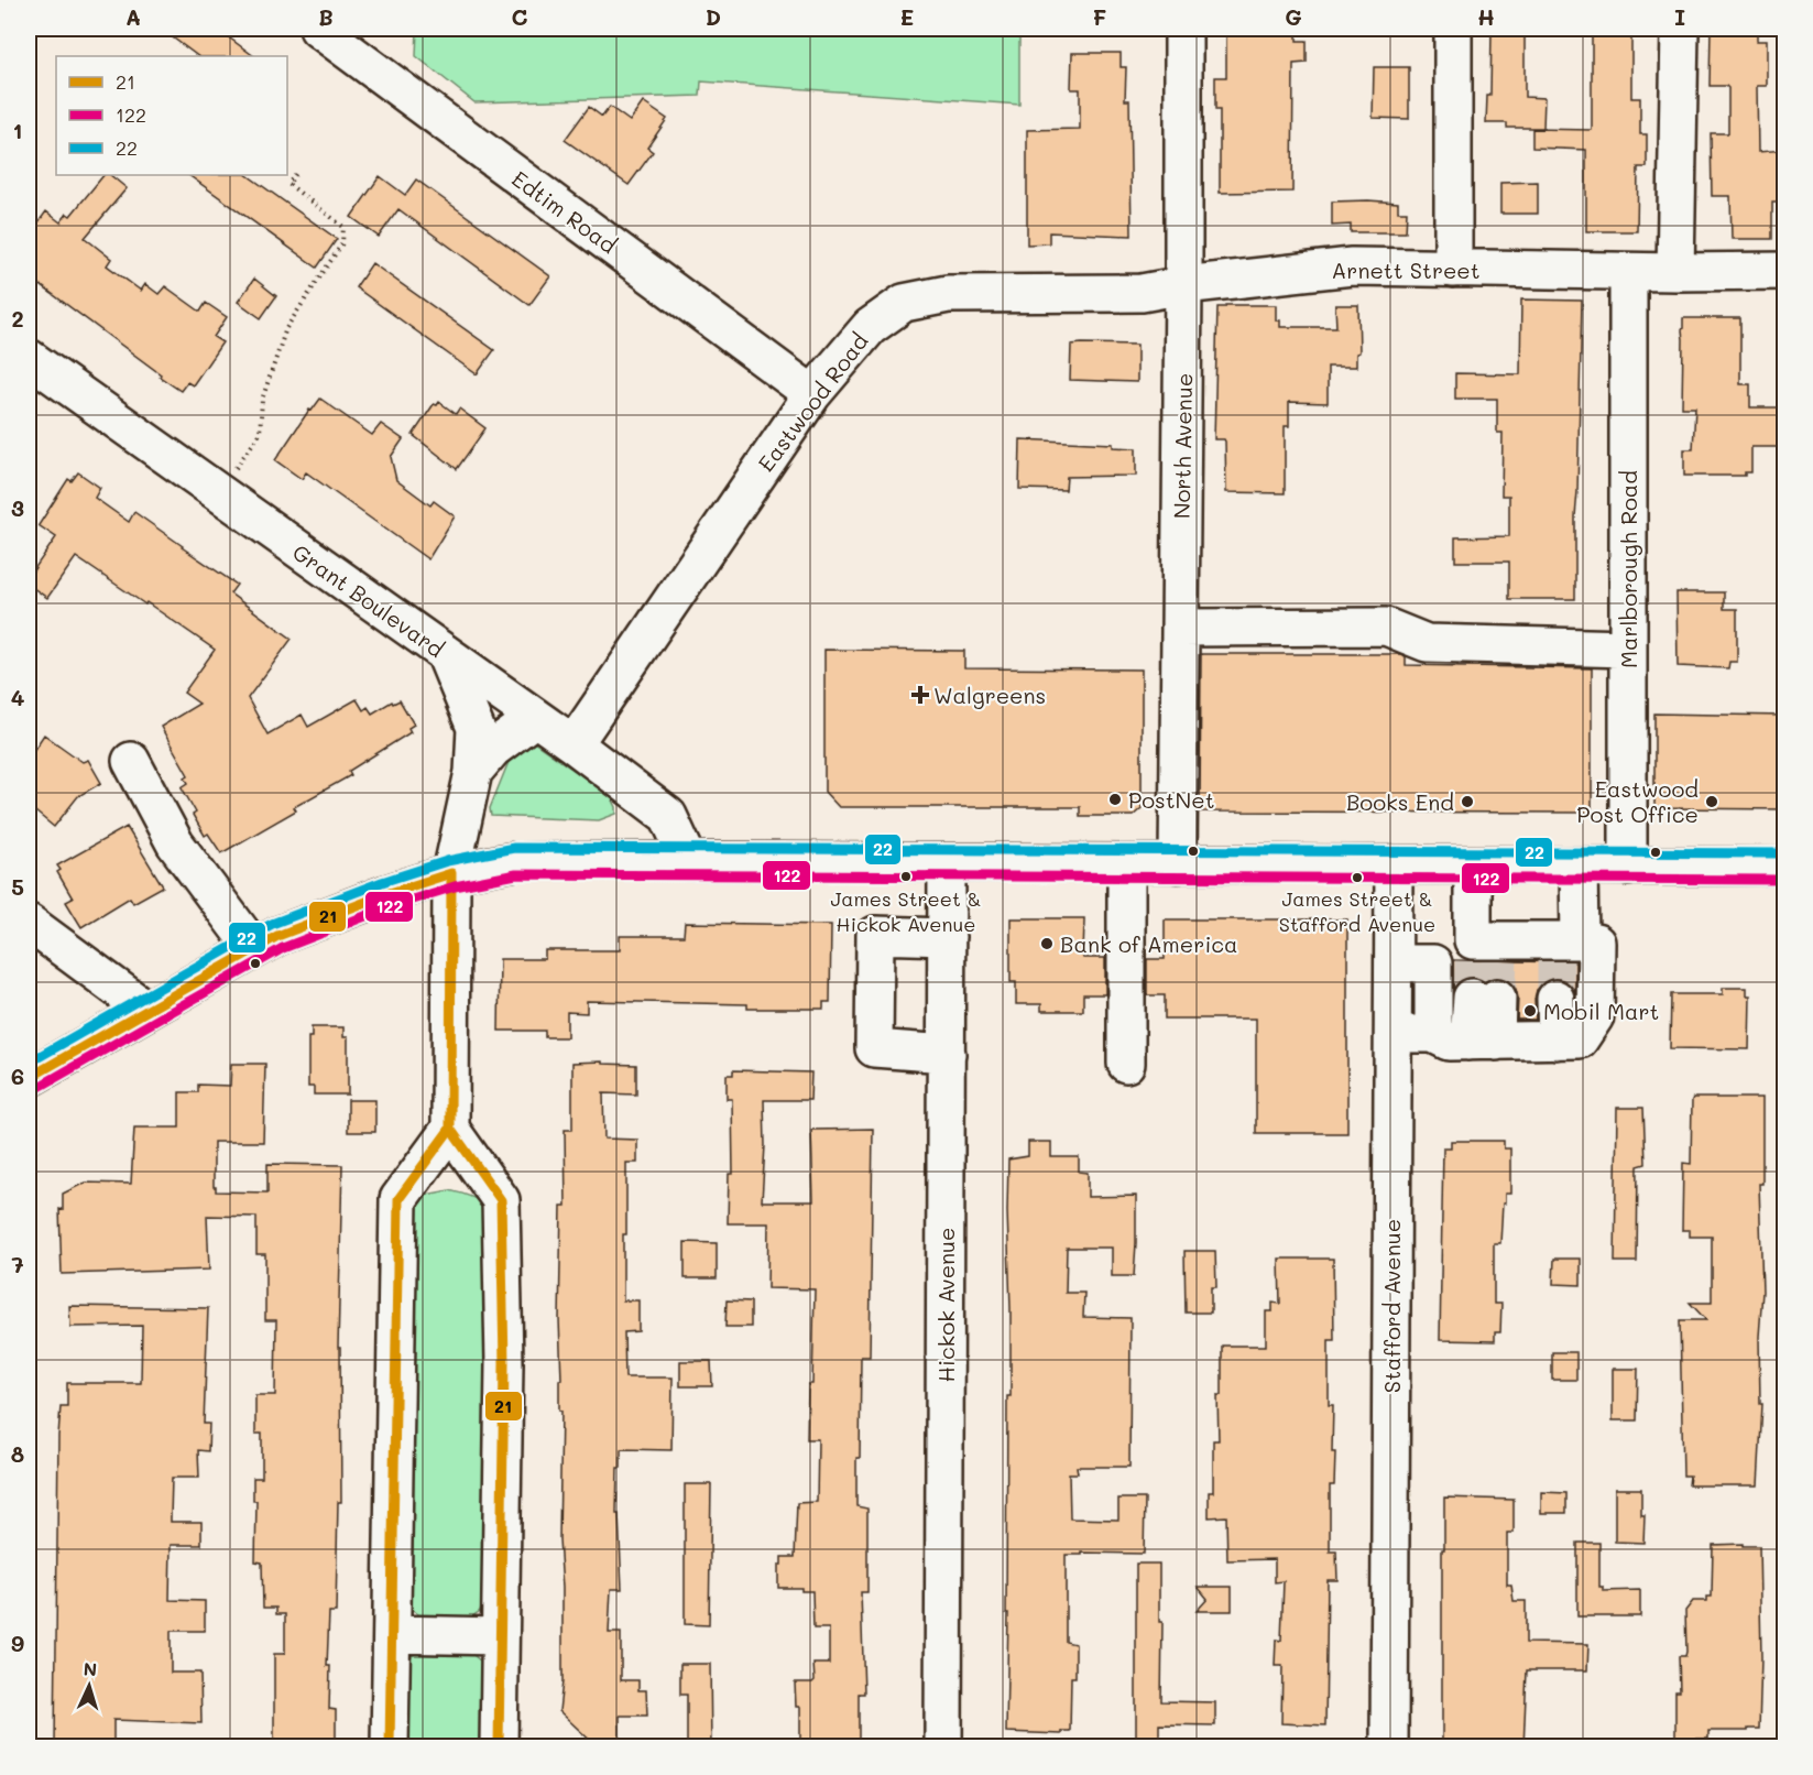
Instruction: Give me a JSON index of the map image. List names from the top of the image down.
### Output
{
  "streets": {
    "street": [
      "Edtim Road",
      "Arnett Street",
      "Eastwood Road",
      "North Avenue",
      "Marlborough Road",
      "Grant Boulevard",
      "Hickok Avenue",
      "Stafford Avenue"
    ]
  },
  "crossings": [
    ["Edtim Road", "Eastwood Road"],
    ["Arnett Street", "Eastwood Road"],
    ["Arnett Street", "North Avenue"],
    ["Arnett Street", "Marlborough Road"],
    ["Eastwood Road", "North Avenue"],
    ["Eastwood Road", "Grant Boulevard"]
  ],
  "places": {
    "health": ["Walgreens"],
    "other": [
      "PostNet",
      "Books End",
      "Eastwood Post Office",
      "James Street & Hickok Avenue",
      "James Street & Stafford Avenue",
      "Bank of America",
      "Mobil Mart"
    ]
  },
  "lines": ["transit line 22", "transit line 21", "transit line 122"],
  "legend": ["21", "122", "22"],
  "north": "top",
  "grid": {
    "columns": [
      "A",
      "B",
      "C",
      "D",
      "E",
      "F",
      "G",
      "H",
      "I"
    ],
    "rows": [
      "1",
      "2",
      "3",
      "4",
      "5",
      "6",
      "7",
      "8",
      "9"
    ]
  }
}
